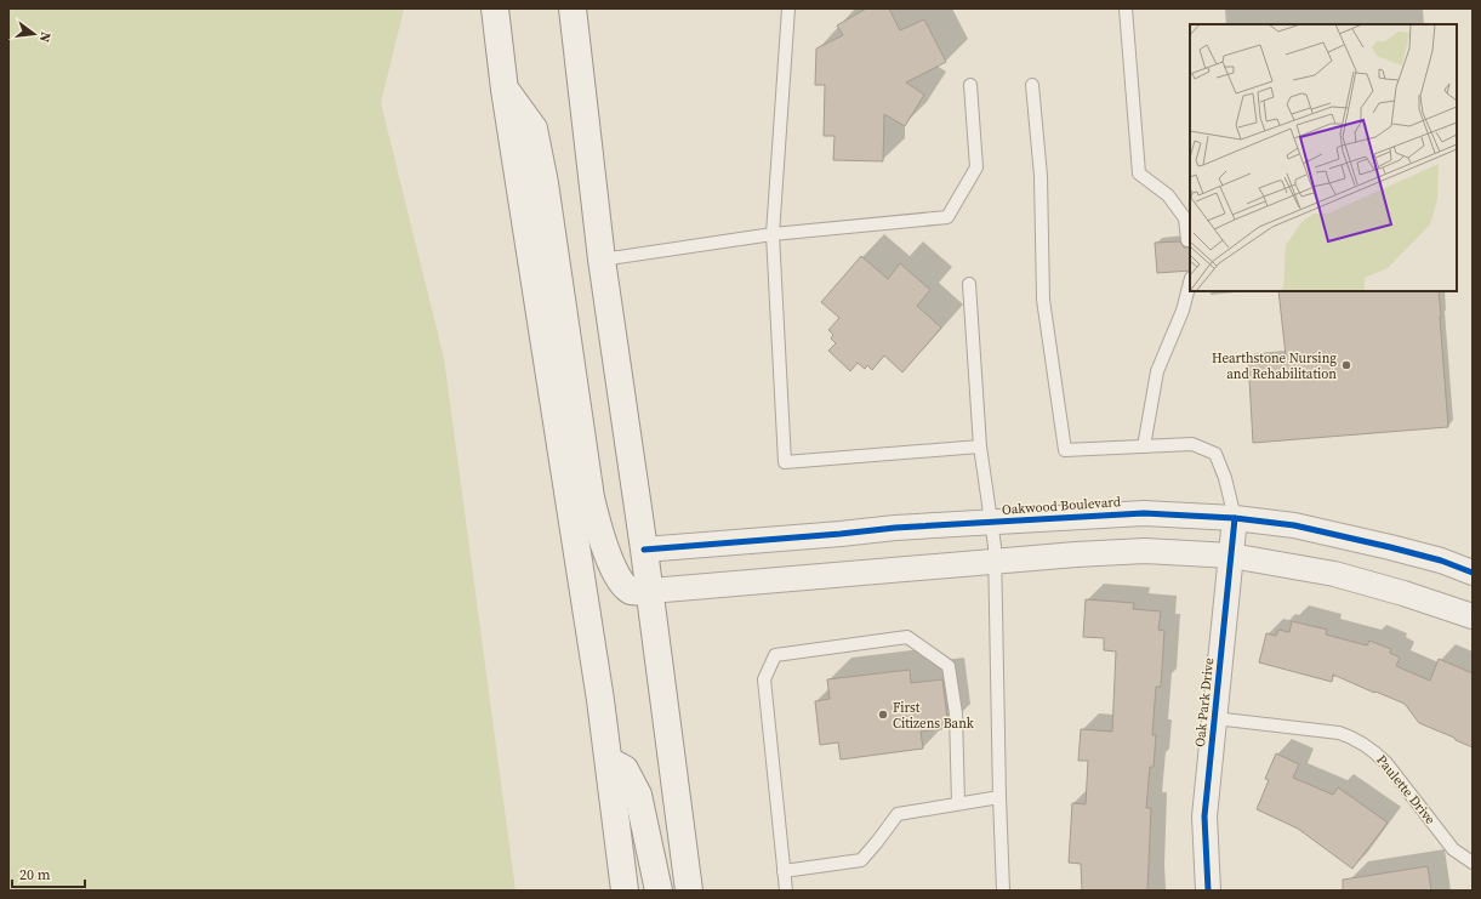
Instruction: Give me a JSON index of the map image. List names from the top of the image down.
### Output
{
  "streets": {
    "street": ["Oakwood Boulevard", "Oak Park Drive"],
    "lane": ["Paulette Drive"]
  },
  "crossings": [
    ["Oakwood Boulevard", "Oak Park Drive"],
    ["Oak Park Drive", "Paulette Drive"]
  ],
  "places": ["Hearthstone Nursing and Rehabilitation", "First Citizens Bank"],
  "scale_bar": "20 m",
  "north": "right"
}
